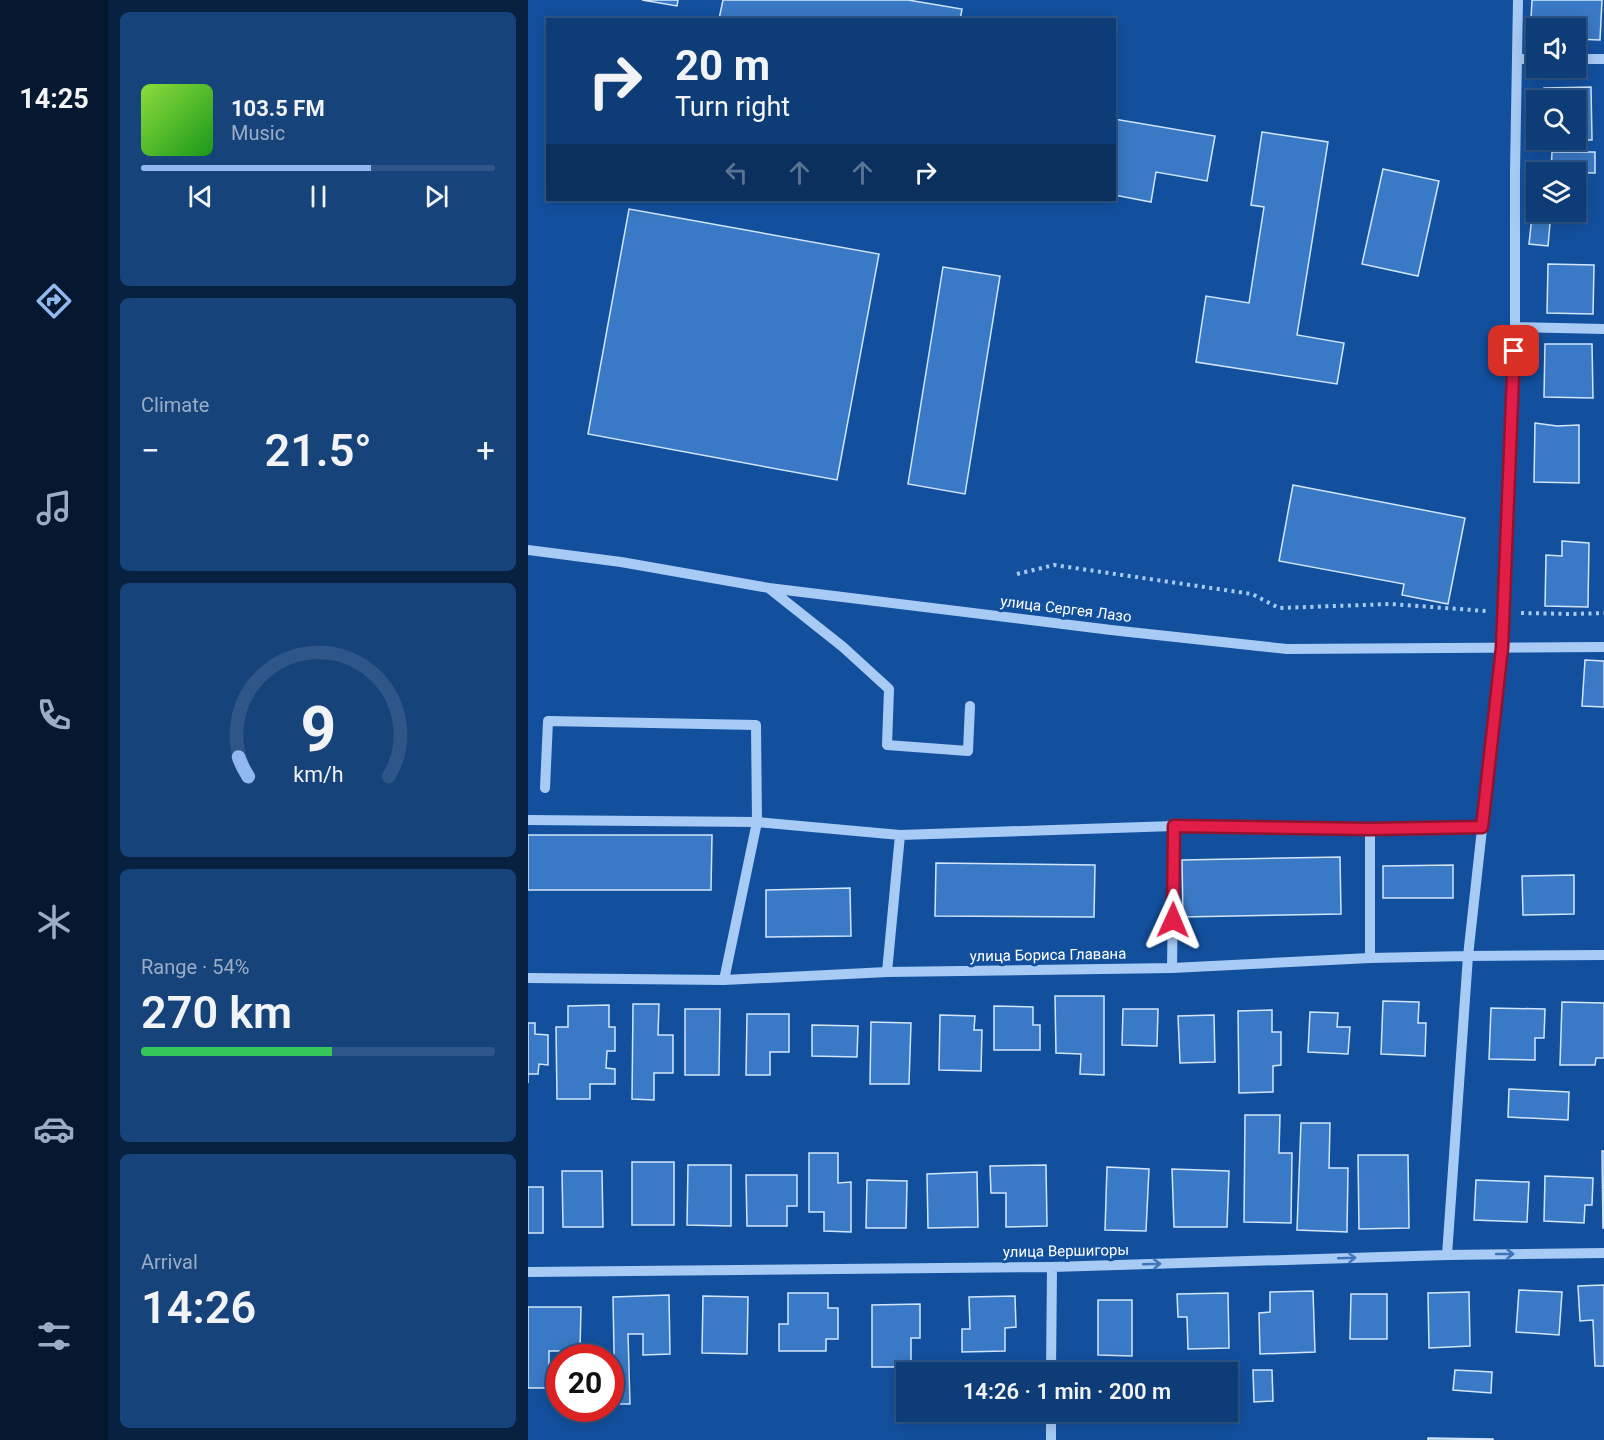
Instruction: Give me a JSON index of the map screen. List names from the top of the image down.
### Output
{
  "streets": {
    "street": ["улица Сергея Лазо", "улица Бориса Главана", "улица Вершигоры"]
  },
  "one_way": ["улица Вершигоры"],
  "page": {
    "tabs": "14:25",
    "turn": ["20 m", "Turn right"],
    "song": ["103.5 FM", "Music"],
    "tile": [
      "Climate",
      ["Range · 54%", "270 km"],
      ["Arrival", "14:26"]
    ],
    "heat": ["−", "21.5°", "+"],
    "limit": "20",
    "trip": "14:26 · 1 min · 200 m",
    "gauge": ["9", "km/h"]
  }
}
